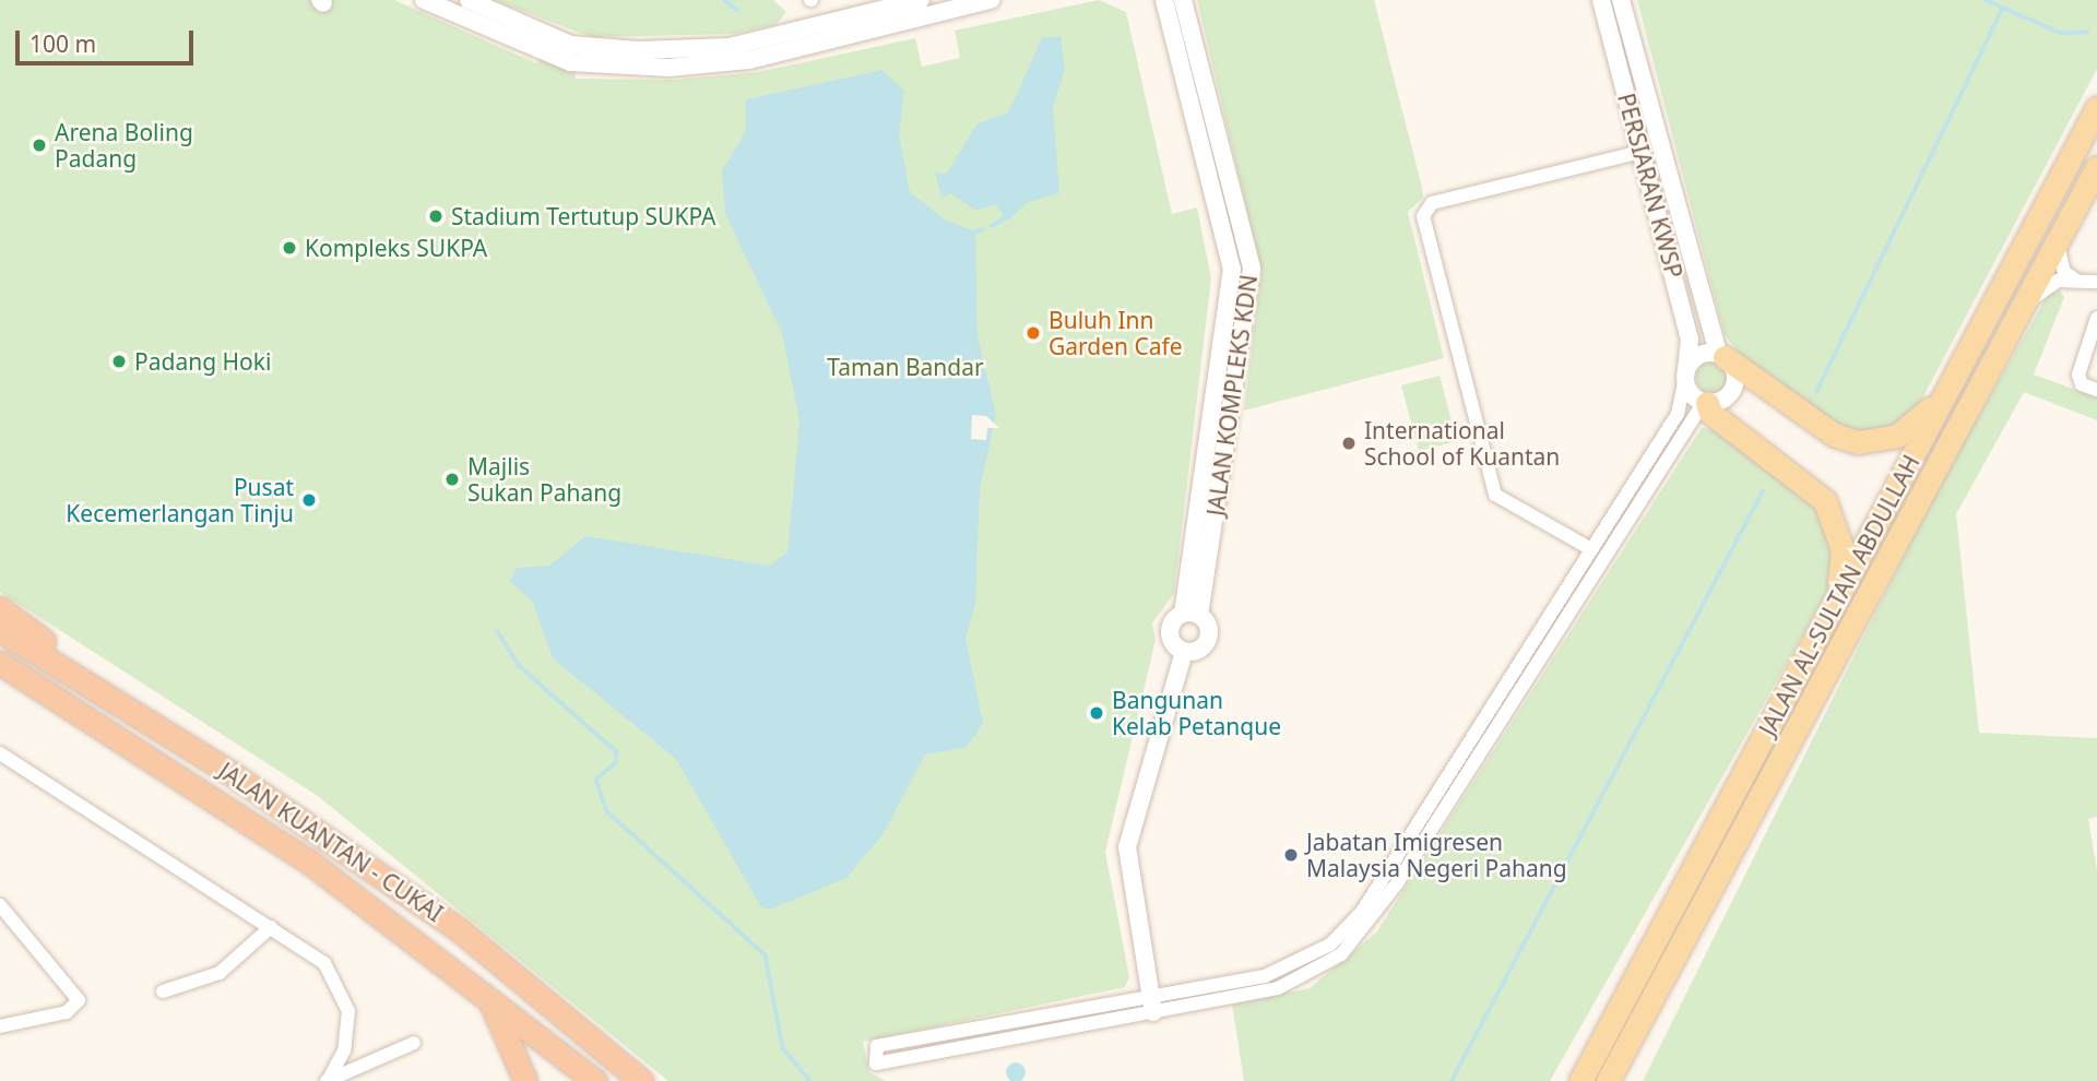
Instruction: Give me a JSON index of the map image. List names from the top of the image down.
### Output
{
  "streets": {
    "highway": ["JALAN KUANTAN - CUKAI"],
    "main road": ["JALAN AL-SULTAN ABDULLAH"],
    "street": ["PERSIARAN KWSP", "JALAN KOMPLEKS KDN"]
  },
  "parks": ["Taman Bandar"],
  "places": [
    "Arena Boling Padang",
    "Stadium Tertutup SUKPA",
    "Kompleks SUKPA",
    "Buluh Inn Garden Cafe",
    "Padang Hoki",
    "International School of Kuantan",
    "Majlis Sukan Pahang",
    "Pusat Kecemerlangan Tinju",
    "Bangunan Kelab Petanque",
    "Jabatan Imigresen Malaysia Negeri Pahang"
  ],
  "scale_bar": "100 m"
}
